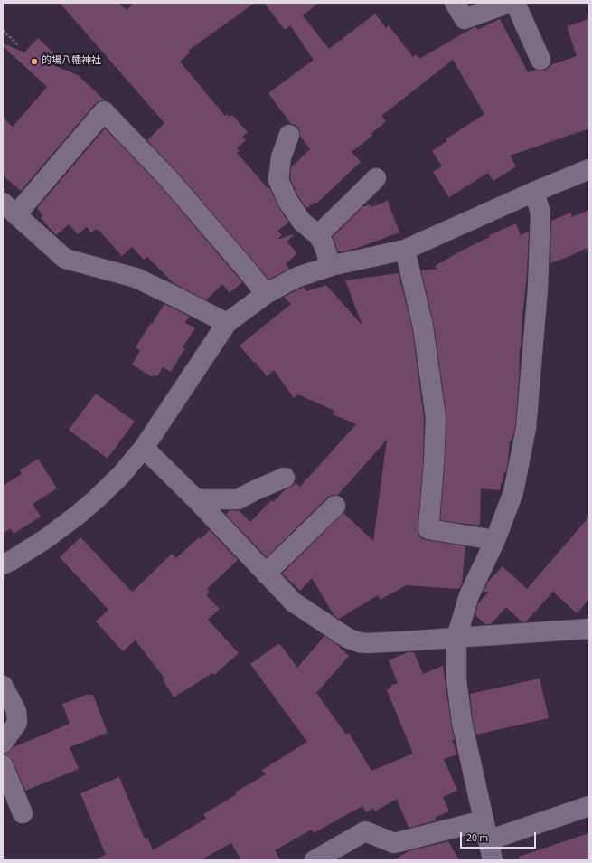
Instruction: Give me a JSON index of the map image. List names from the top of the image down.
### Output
{
  "places": ["的場八幡神社"],
  "scale_bar": "20 m"
}
